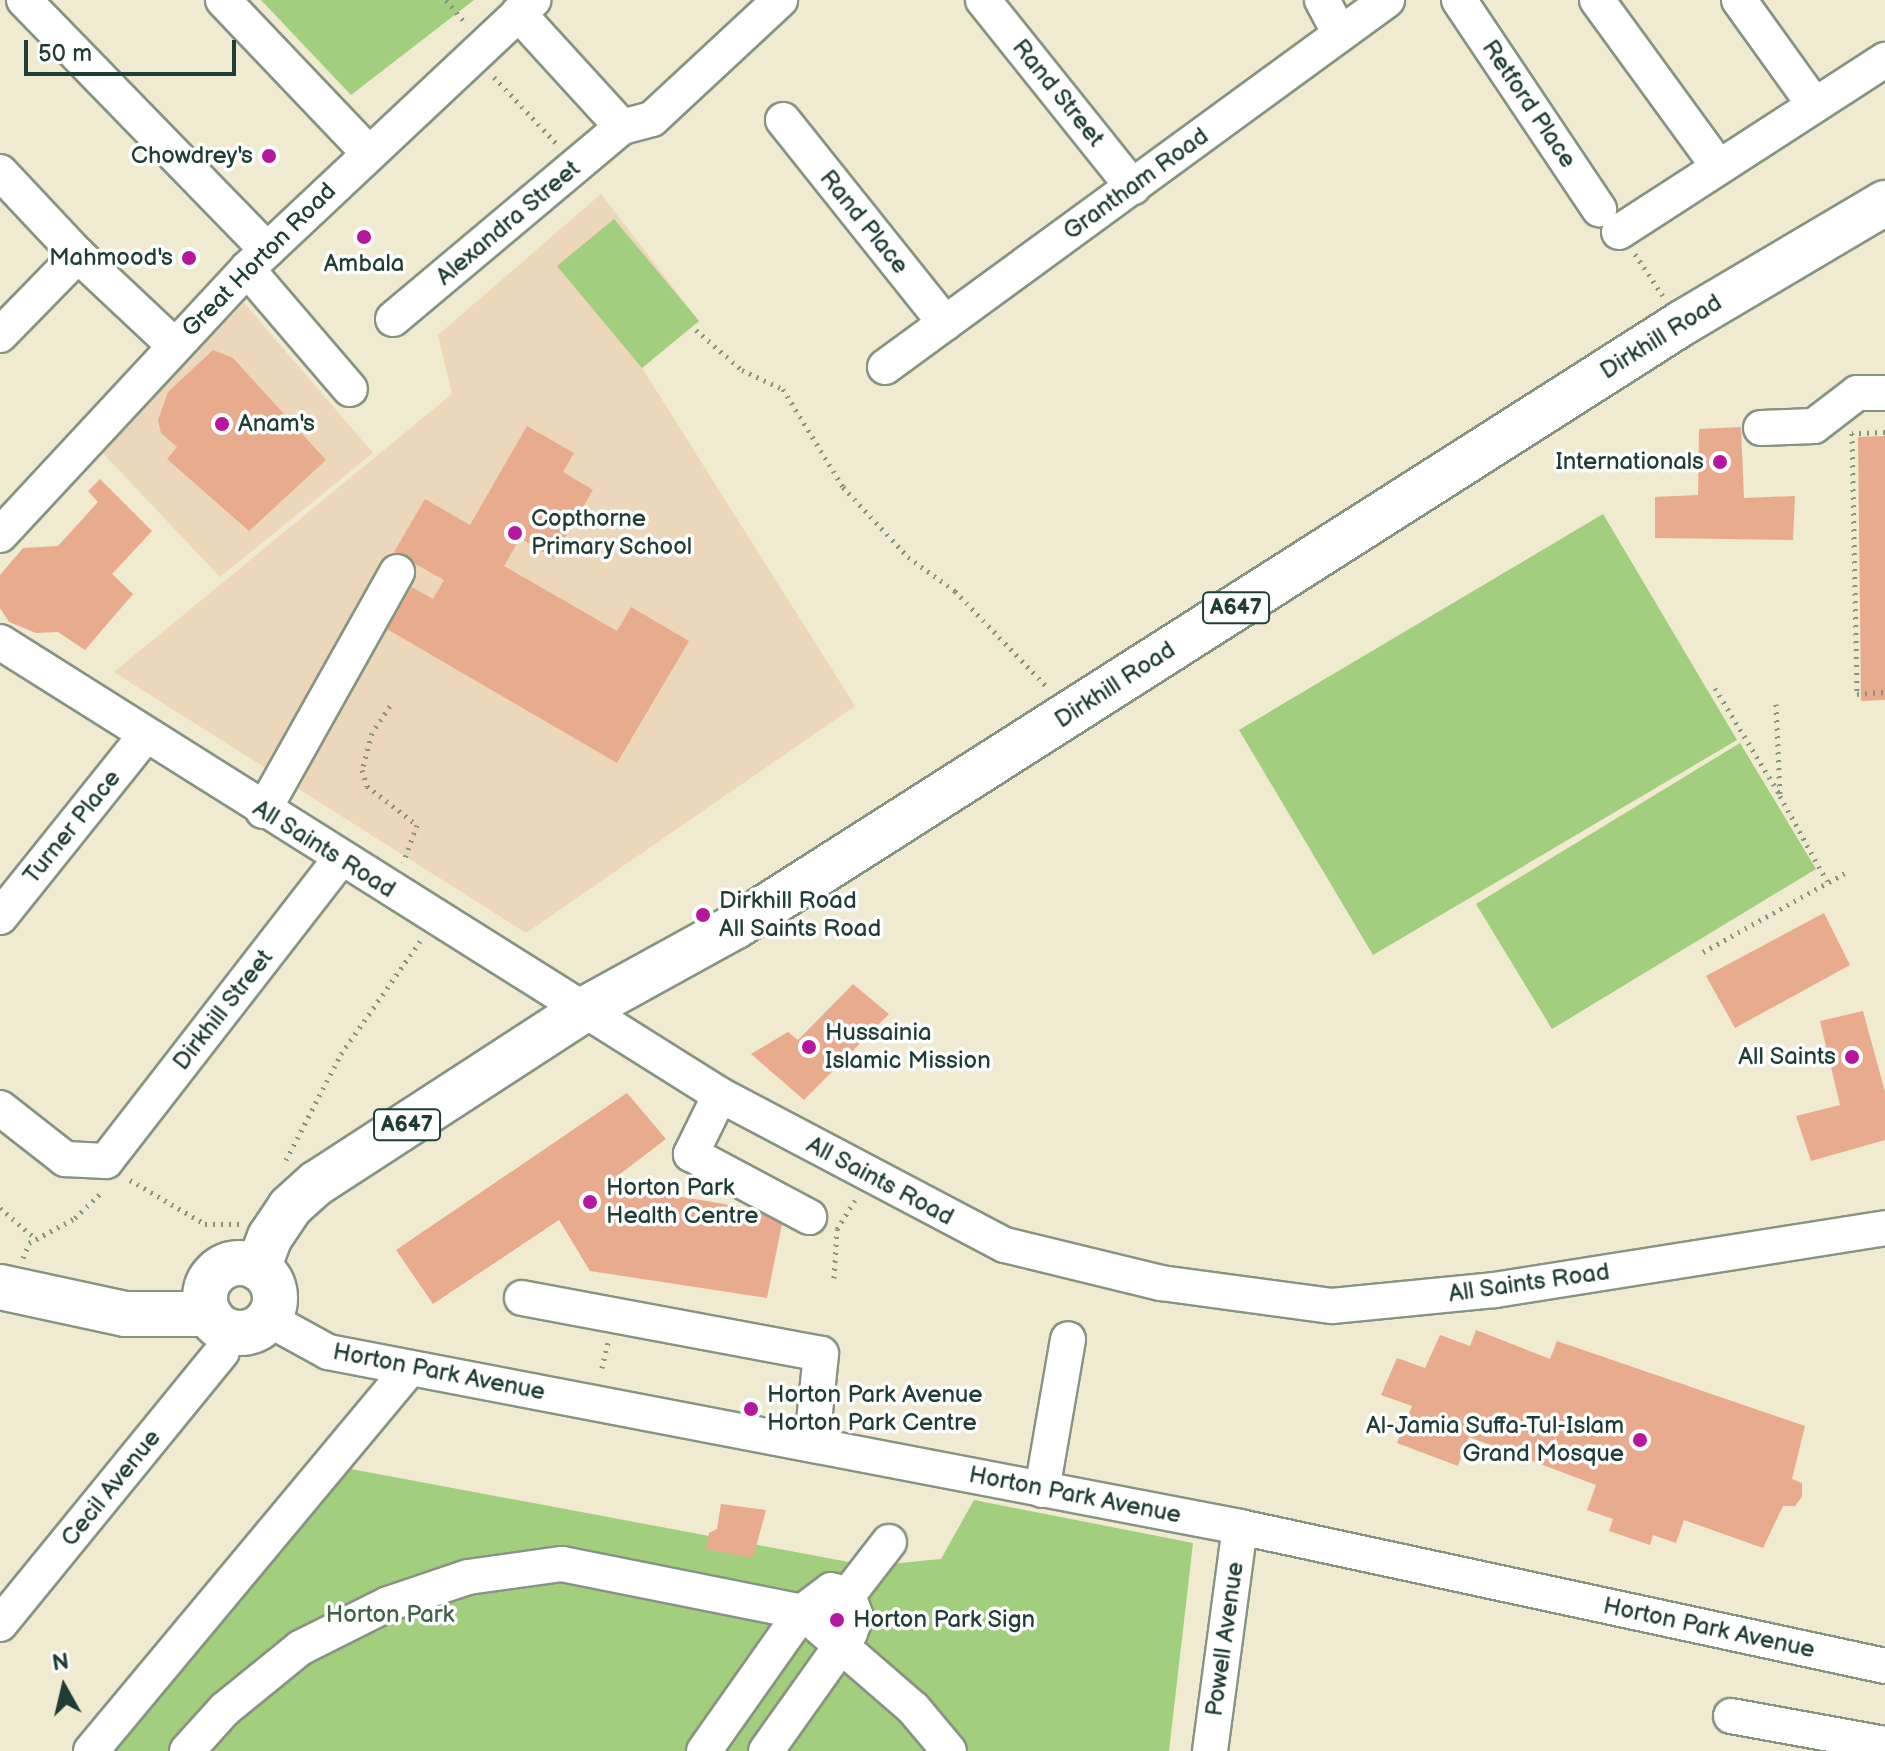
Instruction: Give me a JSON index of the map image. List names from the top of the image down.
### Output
{
  "streets": {
    "main road": ["Dirkhill Road", "A647", "Horton Park Avenue"],
    "street": [
      "Rand Street",
      "Retford Place",
      "Grantham Road",
      "Rand Place",
      "Alexandra Street",
      "Great Horton Road",
      "Turner Place",
      "All Saints Road",
      "Dirkhill Street",
      "Cecil Avenue",
      "Powell Avenue"
    ]
  },
  "crossings": [
    ["Rand Street", "Grantham Road"],
    ["Grantham Road", "Rand Place"],
    ["Dirkhill Road", "A647"],
    ["Dirkhill Road", "All Saints Road"],
    ["A647", "All Saints Road"],
    ["A647", "Horton Park Avenue"],
    ["A647", "Cecil Avenue"],
    ["Turner Place", "All Saints Road"],
    ["All Saints Road", "Dirkhill Street"],
    ["Horton Park Avenue", "Cecil Avenue"],
    ["Horton Park Avenue", "Powell Avenue"]
  ],
  "parks": ["Horton Park"],
  "places": [
    "Chowdrey's",
    "Ambala",
    "Mahmood's",
    "Anam's",
    "Internationals",
    "Copthorne Primary School",
    "Dirkhill Road All Saints Road",
    "Hussainia Islamic Mission",
    "All Saints",
    "Horton Park Health Centre",
    "Horton Park Avenue Horton Park Centre",
    "Al-Jamia Suffa-Tul-Islam Grand Mosque",
    "Horton Park Sign"
  ],
  "scale_bar": "50 m",
  "north": "top"
}
